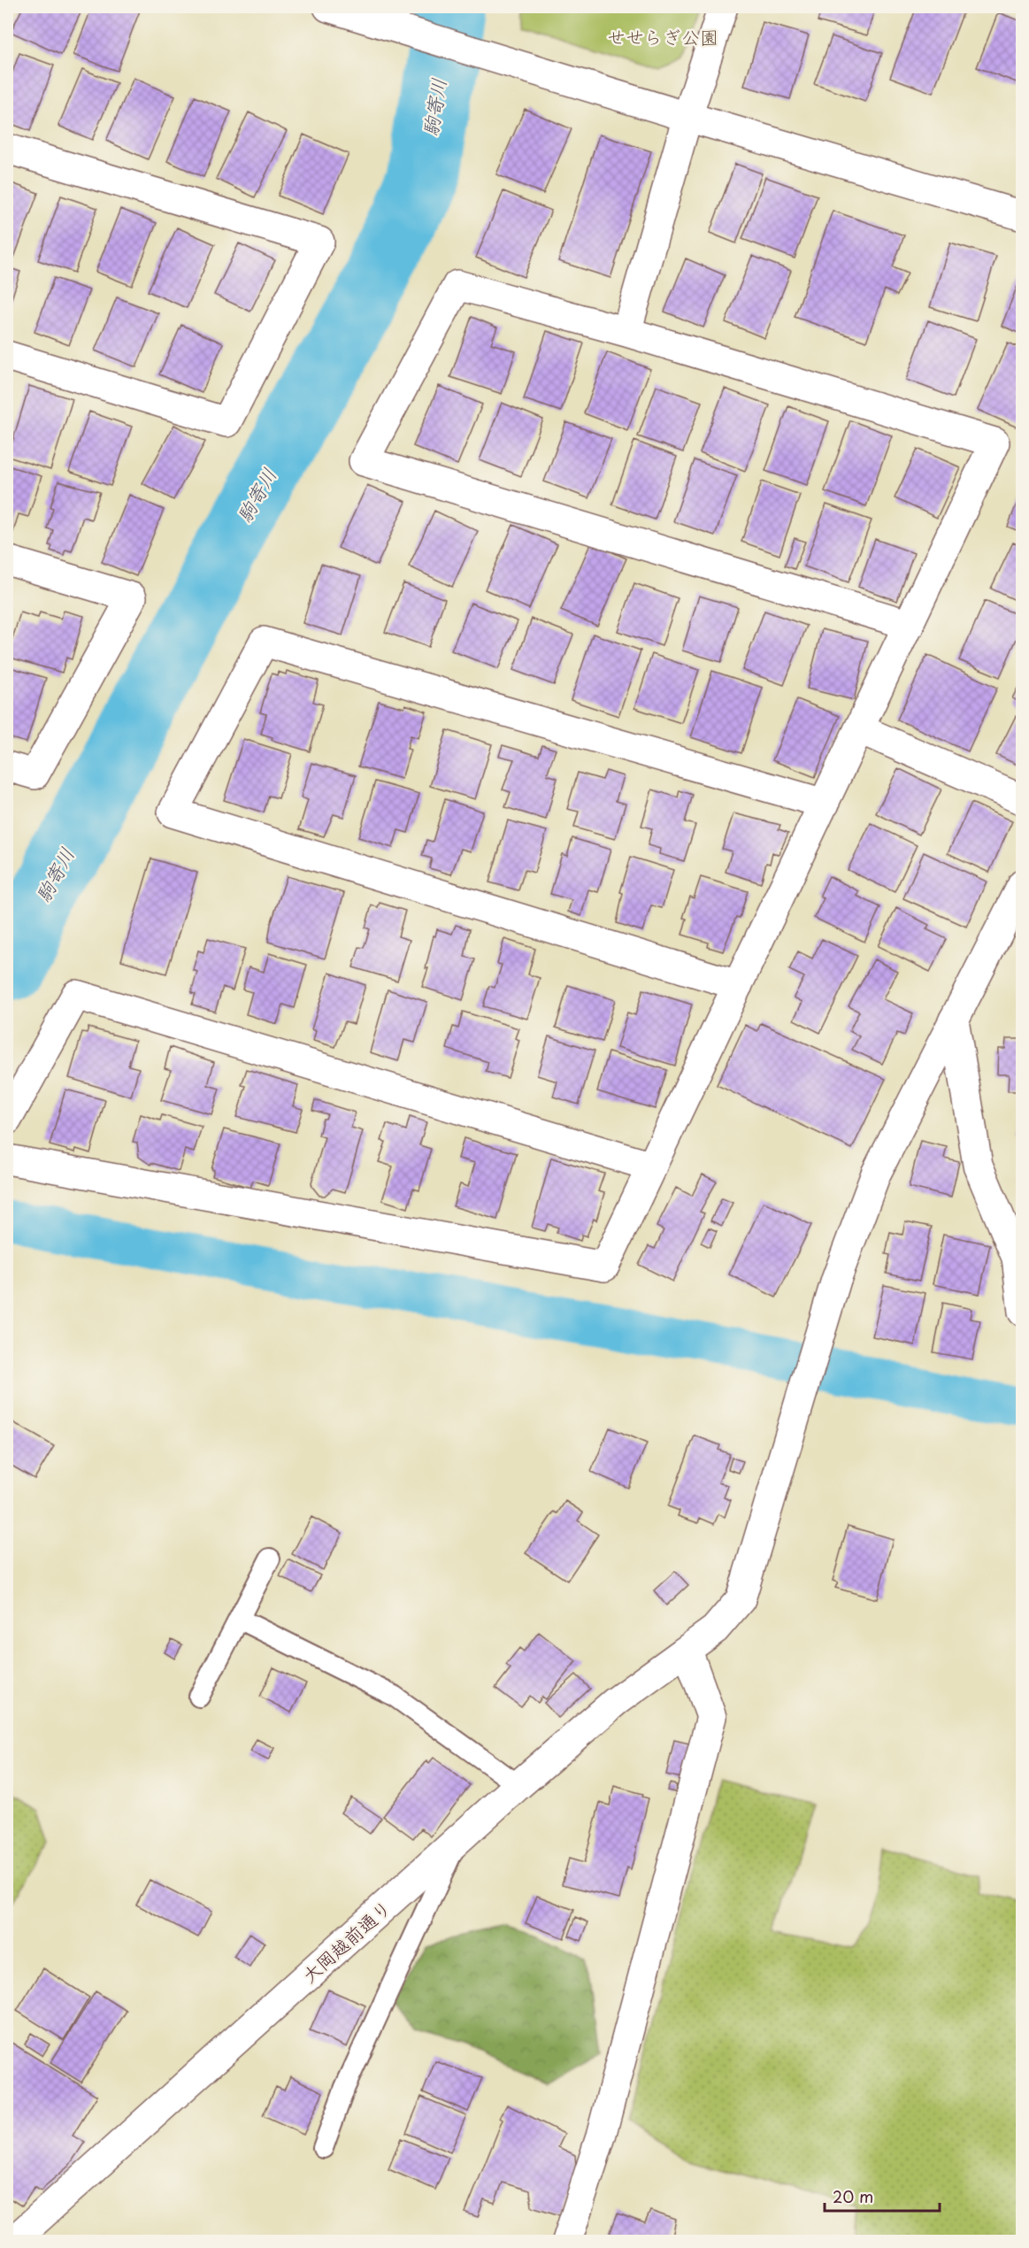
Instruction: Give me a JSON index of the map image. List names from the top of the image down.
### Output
{
  "streets": {
    "street": ["大岡越前通り"]
  },
  "water": ["駒寄川"],
  "parks": ["せせらぎ公園"],
  "scale_bar": "20 m"
}
